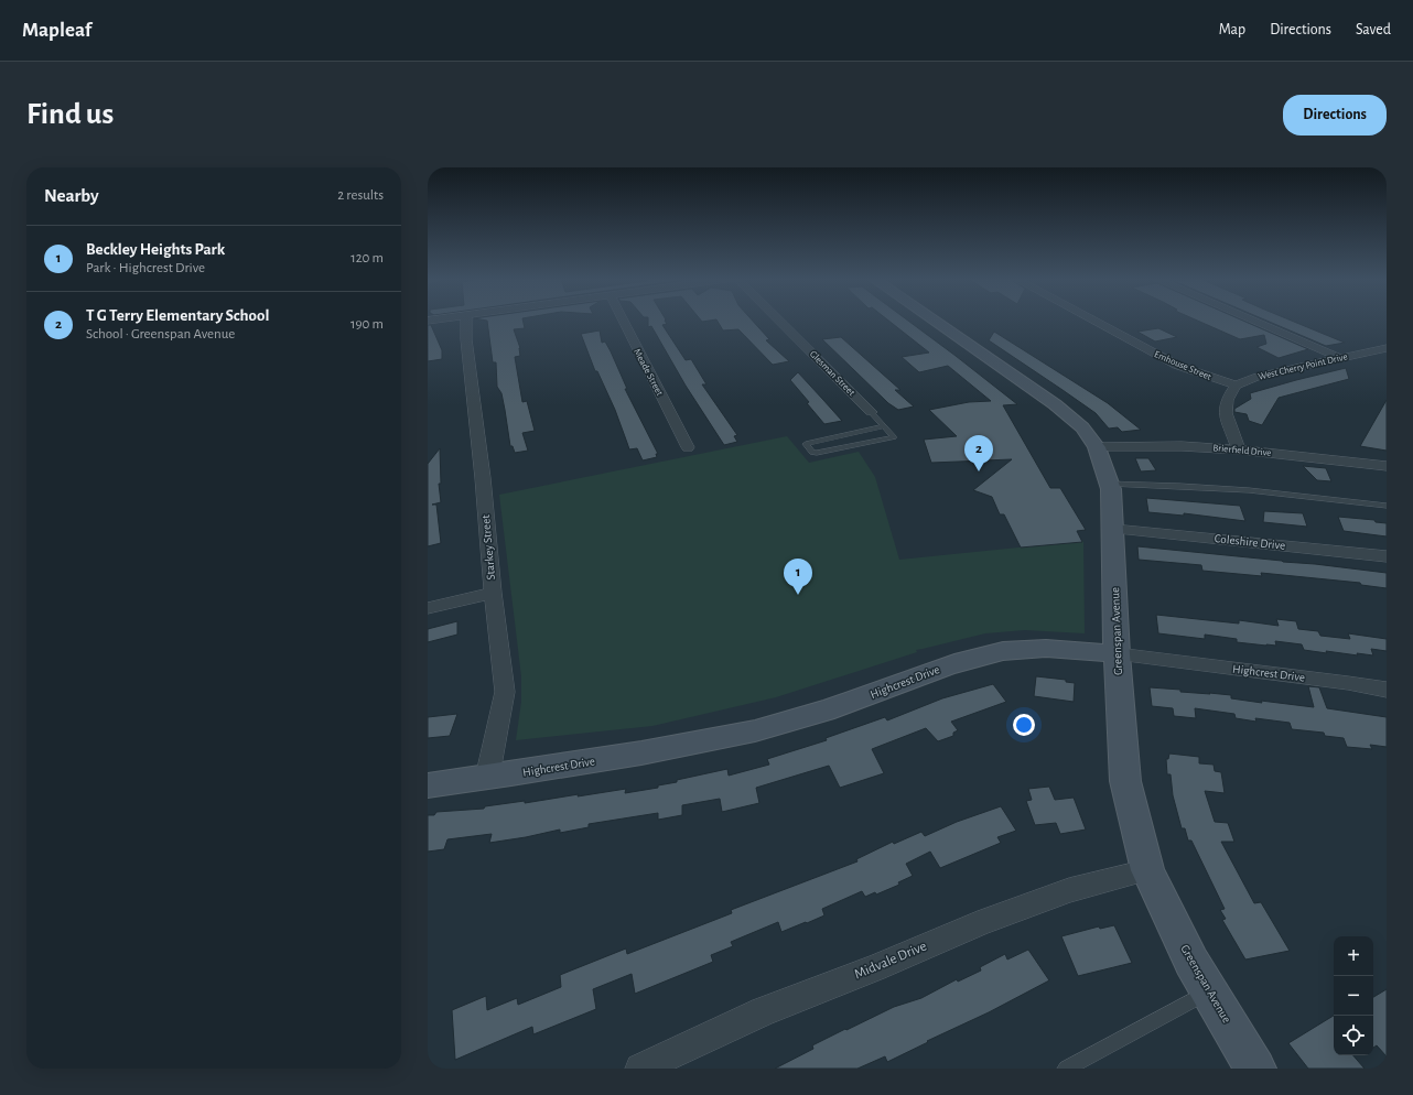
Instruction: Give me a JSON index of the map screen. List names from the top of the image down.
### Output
{
  "streets": {
    "street": [
      "Emhouse Street",
      "West Cherry Point Drive",
      "Meade Street",
      "Glesman Street",
      "Brierfield Drive",
      "Coleshire Drive",
      "Starkey Street",
      "Greenspan Avenue",
      "Highcrest Drive",
      "Midvale Drive"
    ]
  },
  "crossings": [
    ["Emhouse Street", "West Cherry Point Drive"],
    ["Brierfield Drive", "Greenspan Avenue"],
    ["Coleshire Drive", "Greenspan Avenue"],
    ["Starkey Street", "Highcrest Drive"],
    ["Greenspan Avenue", "Highcrest Drive"],
    ["Greenspan Avenue", "Midvale Drive"]
  ],
  "page": {
    "header": "Mapleaf",
    "nav": ["Map", "Directions", "Saved"],
    "buttons": "Directions",
    "title": "Find us",
    "heading": ["Nearby", "2 results"],
    "list": [
      {
        "mark": "1",
        "name": "Beckley Heights Park",
        "note": "Park · Highcrest Drive",
        "value": "120 m"
      },
      {
        "mark": "2",
        "name": "T G Terry Elementary School",
        "note": "School · Greenspan Avenue",
        "value": "190 m"
      }
    ],
    "pins": ["2", "1"],
    "map_buttons": ["+", "−"]
  }
}
